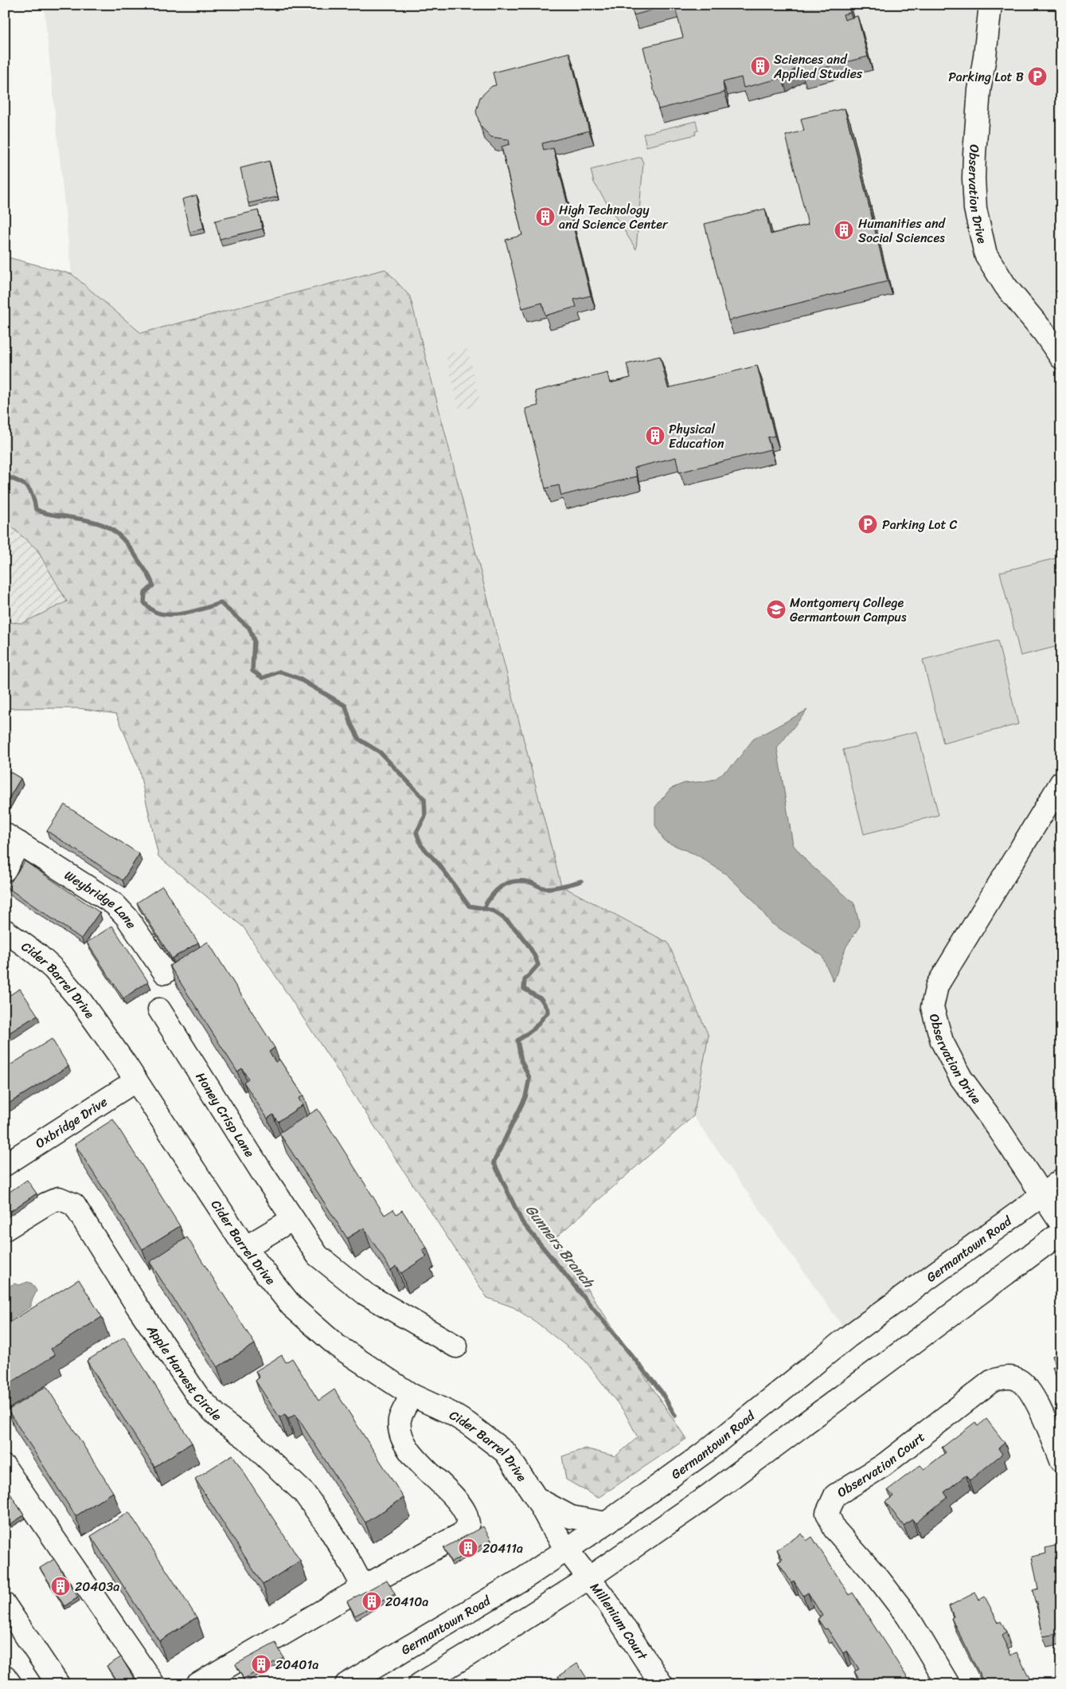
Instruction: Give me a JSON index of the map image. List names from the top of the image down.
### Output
{
  "streets": {
    "street": [
      "Observation Drive",
      "Weybridge Lane",
      "Cider Barrel Drive",
      "Honey Crisp Lane",
      "Oxbridge Drive",
      "Germantown Road",
      "Apple Harvest Circle",
      "Observation Court",
      "Millenium Court"
    ]
  },
  "crossings": [
    ["Observation Drive", "Germantown Road"],
    ["Cider Barrel Drive", "Oxbridge Drive"],
    ["Cider Barrel Drive", "Germantown Road"]
  ],
  "water": ["Gunners Branch"],
  "places": {
    "building": [
      "Sciences and Applied Studies",
      "High Technology and Science Center",
      "Humanities and Social Sciences",
      "Physical Education",
      "20411a",
      "20403a",
      "20410a",
      "20401a"
    ],
    "parking": ["Parking Lot B", "Parking Lot C"],
    "school or university": ["Montgomery College Germantown Campus"]
  }
}
